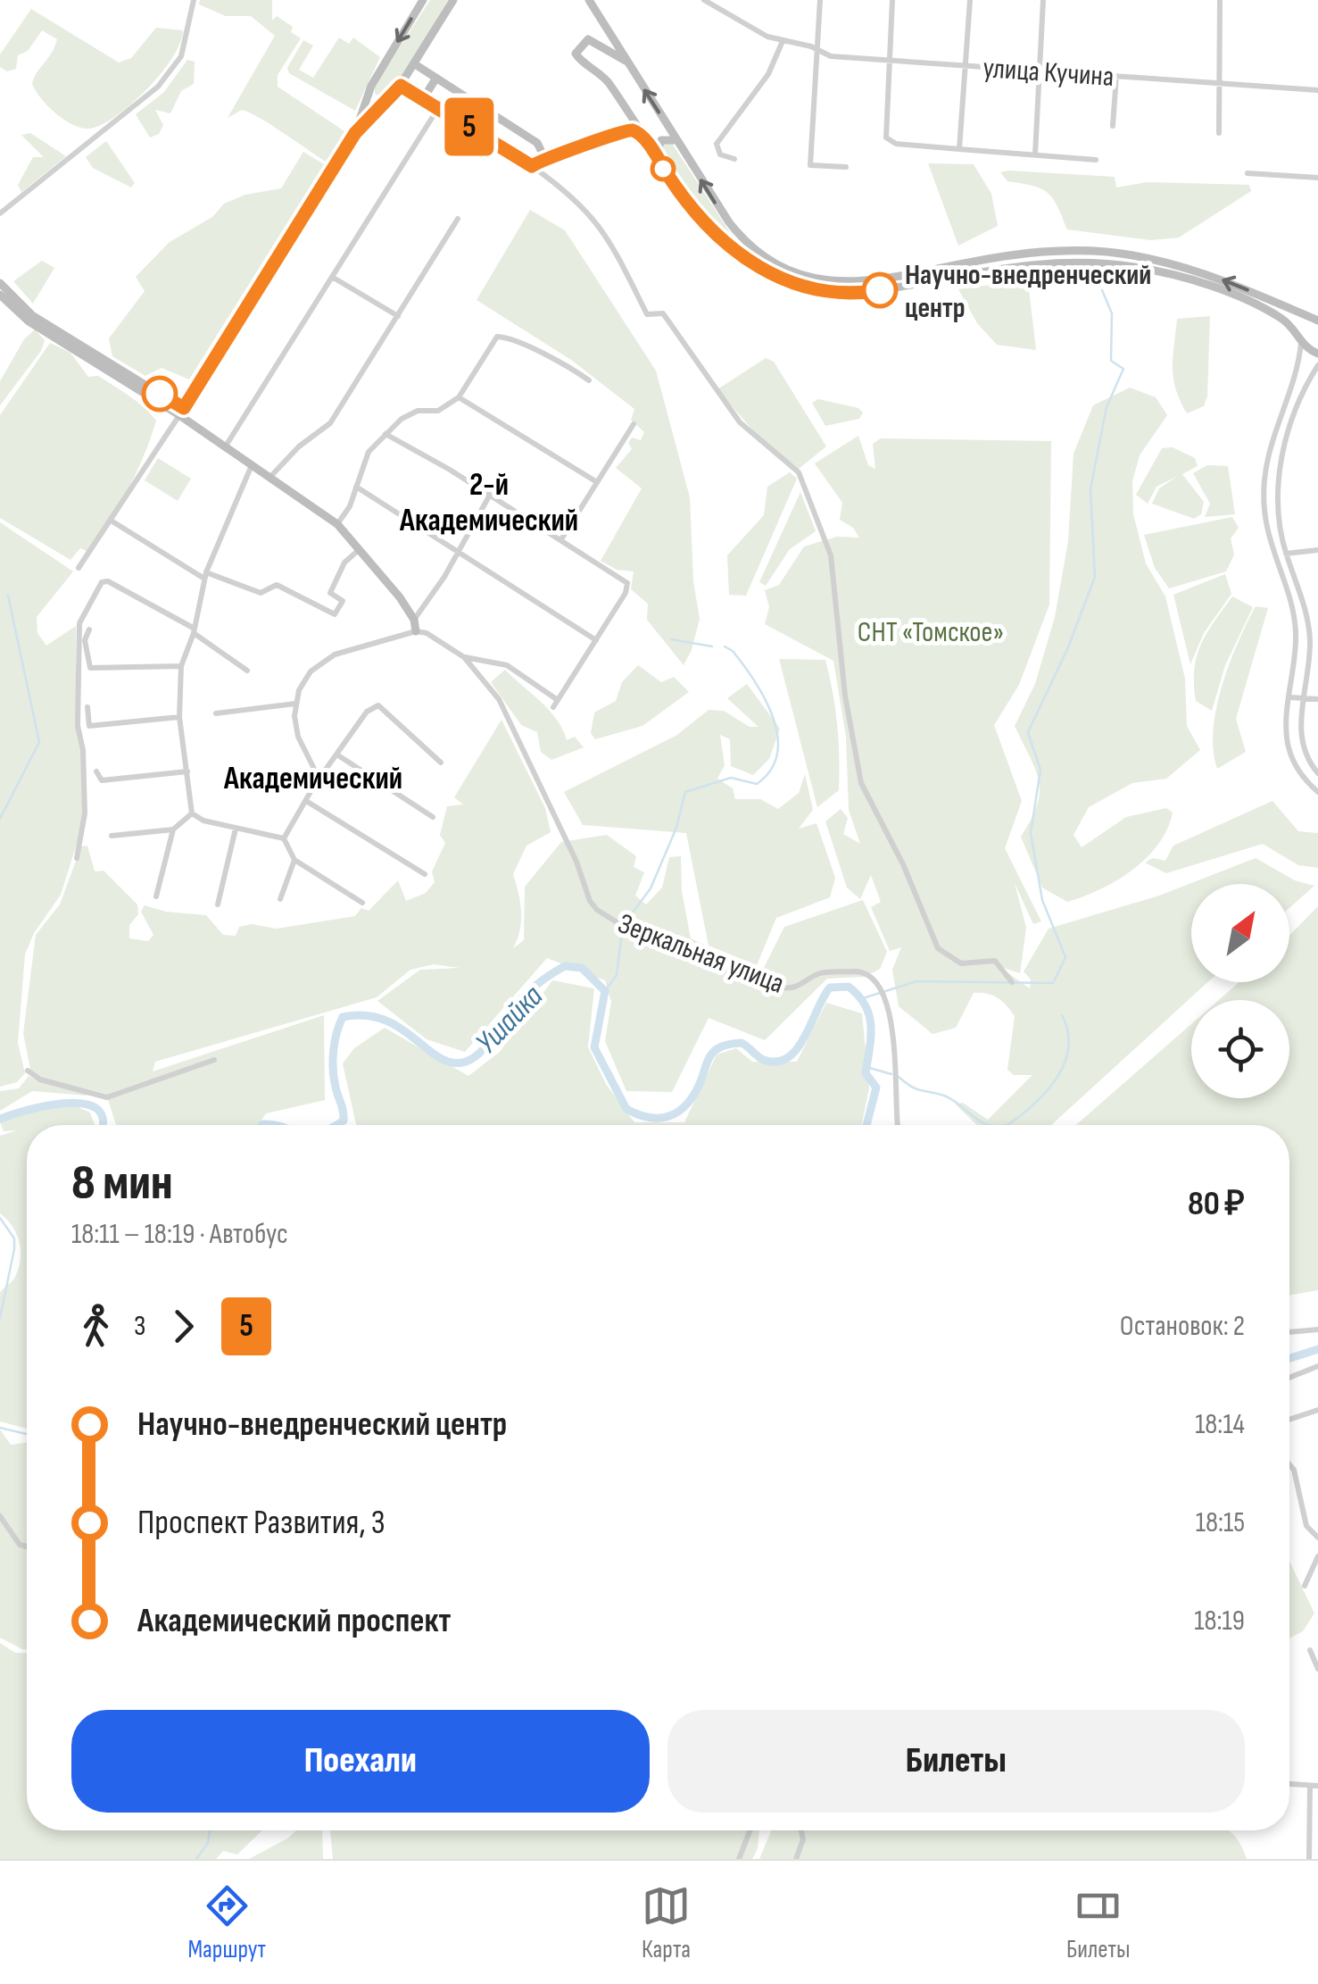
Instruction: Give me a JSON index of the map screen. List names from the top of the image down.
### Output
{
  "streets": {
    "street": ["улица Кучина", "Зеркальная улица"]
  },
  "districts": ["2-й Академический", "Академический"],
  "water": ["Ушайка"],
  "parks": ["СНТ «Томское»"],
  "places": ["Научно-внедренческий центр"],
  "lines": ["bus line 5"],
  "north": "top right",
  "page": {
    "on_map": "5",
    "heading": ["8 мин", "18:11 – 18:19 · Автобус", "80 ₽"],
    "legs": ["3", "5", "Остановок: 2"],
    "list": [
      {
        "name": "Научно-внедренческий центр",
        "value": "18:14"
      },
      {
        "name": "Проспект Развития, 3",
        "value": "18:15"
      },
      {
        "name": "Академический проспект",
        "value": "18:19"
      }
    ],
    "buttons": ["Поехали", "Билеты"],
    "tabs": ["Маршрут", "Карта", "Билеты"]
  }
}
